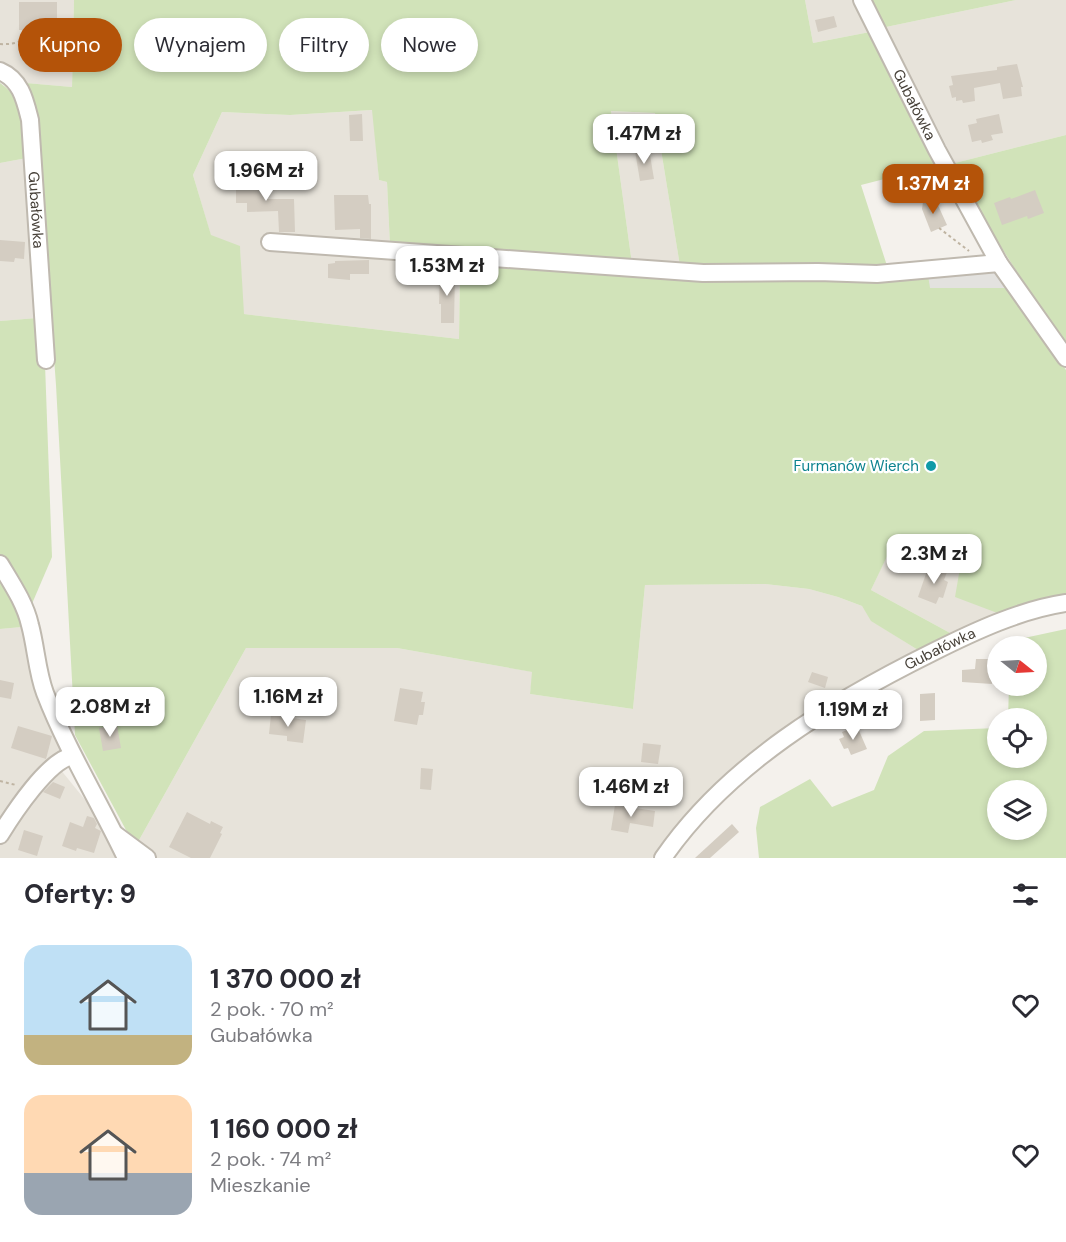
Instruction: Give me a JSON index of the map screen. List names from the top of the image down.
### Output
{
  "streets": {
    "street": ["Gubałówka"]
  },
  "places": ["Furmanów Wierch"],
  "north": "right",
  "page": {
    "chip": [
      "Kupno",
      "Wynajem",
      "Filtry",
      "Nowe"
    ],
    "price": [
      "1.47M zł",
      "1.96M zł",
      "1.37M zł",
      "1.53M zł",
      "2.3M zł",
      "1.16M zł",
      "2.08M zł",
      "1.19M zł",
      "1.46M zł"
    ],
    "heading": "Oferty: 9",
    "list": [
      {
        "name": "1 370 000 zł",
        "note": "2 pok. · 70 m² · Gubałówka"
      },
      {
        "name": "1 160 000 zł",
        "note": "2 pok. · 74 m² · Mieszkanie"
      }
    ]
  }
}
